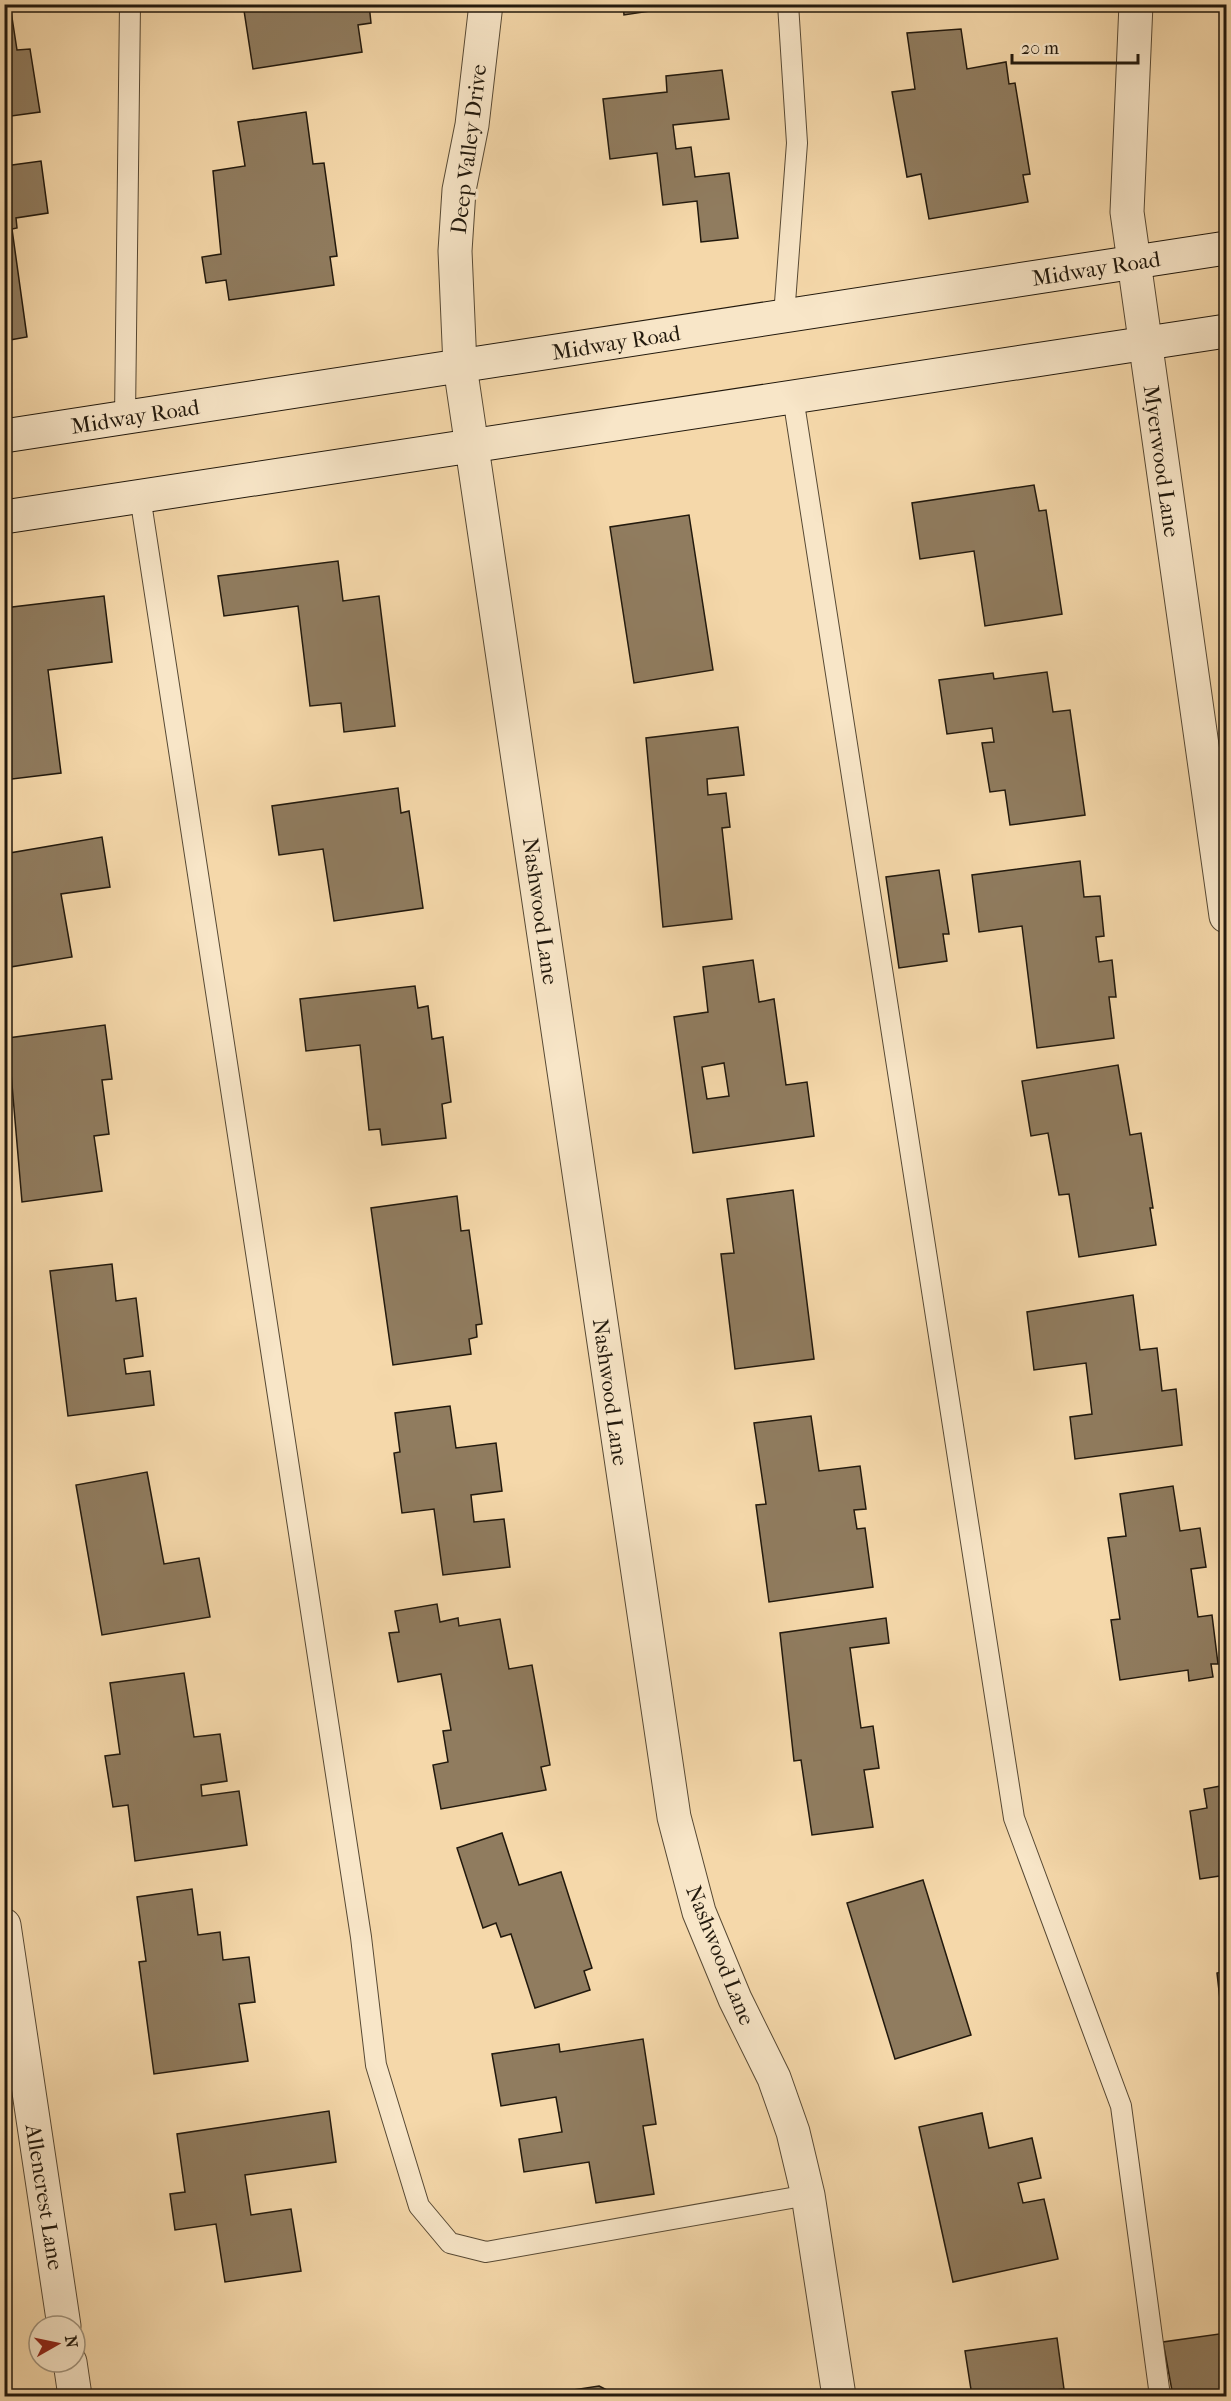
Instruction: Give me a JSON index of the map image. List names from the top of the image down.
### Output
{
  "streets": {
    "street": [
      "Deep Valley Drive",
      "Midway Road",
      "Myerwood Lane",
      "Nashwood Lane",
      "Allencrest Lane"
    ]
  },
  "crossings": [
    ["Deep Valley Drive", "Midway Road"],
    ["Deep Valley Drive", "Nashwood Lane"],
    ["Midway Road", "Myerwood Lane"],
    ["Midway Road", "Nashwood Lane"]
  ],
  "scale_bar": "20 m",
  "north": "right"
}
